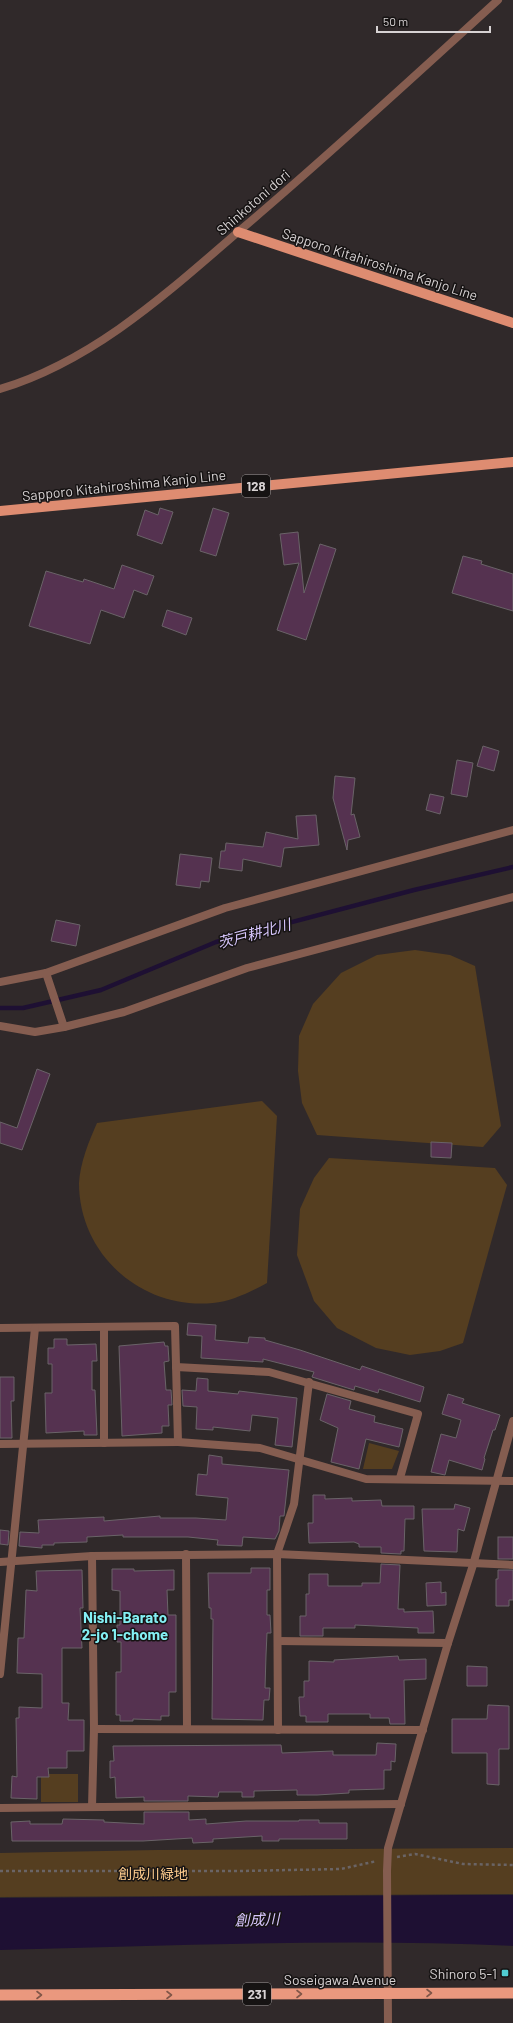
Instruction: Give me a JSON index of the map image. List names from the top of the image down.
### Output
{
  "streets": {
    "highway": ["Soseigawa Avenue", "231"],
    "main road": ["Sapporo Kitahiroshima Kanjo Line", "128"],
    "street": ["Shinkotoni dori"]
  },
  "crossings": [
    ["Shinkotoni dori", "Sapporo Kitahiroshima Kanjo Line"]
  ],
  "one_way": ["Soseigawa Avenue"],
  "districts": ["Nishi-Barato 2-jo 1-chome"],
  "water": ["茨戸耕北川", "創成川"],
  "parks": ["創成川緑地"],
  "places": {
    "transit": ["Shinoro 5-1"]
  },
  "scale_bar": "50 m"
}
